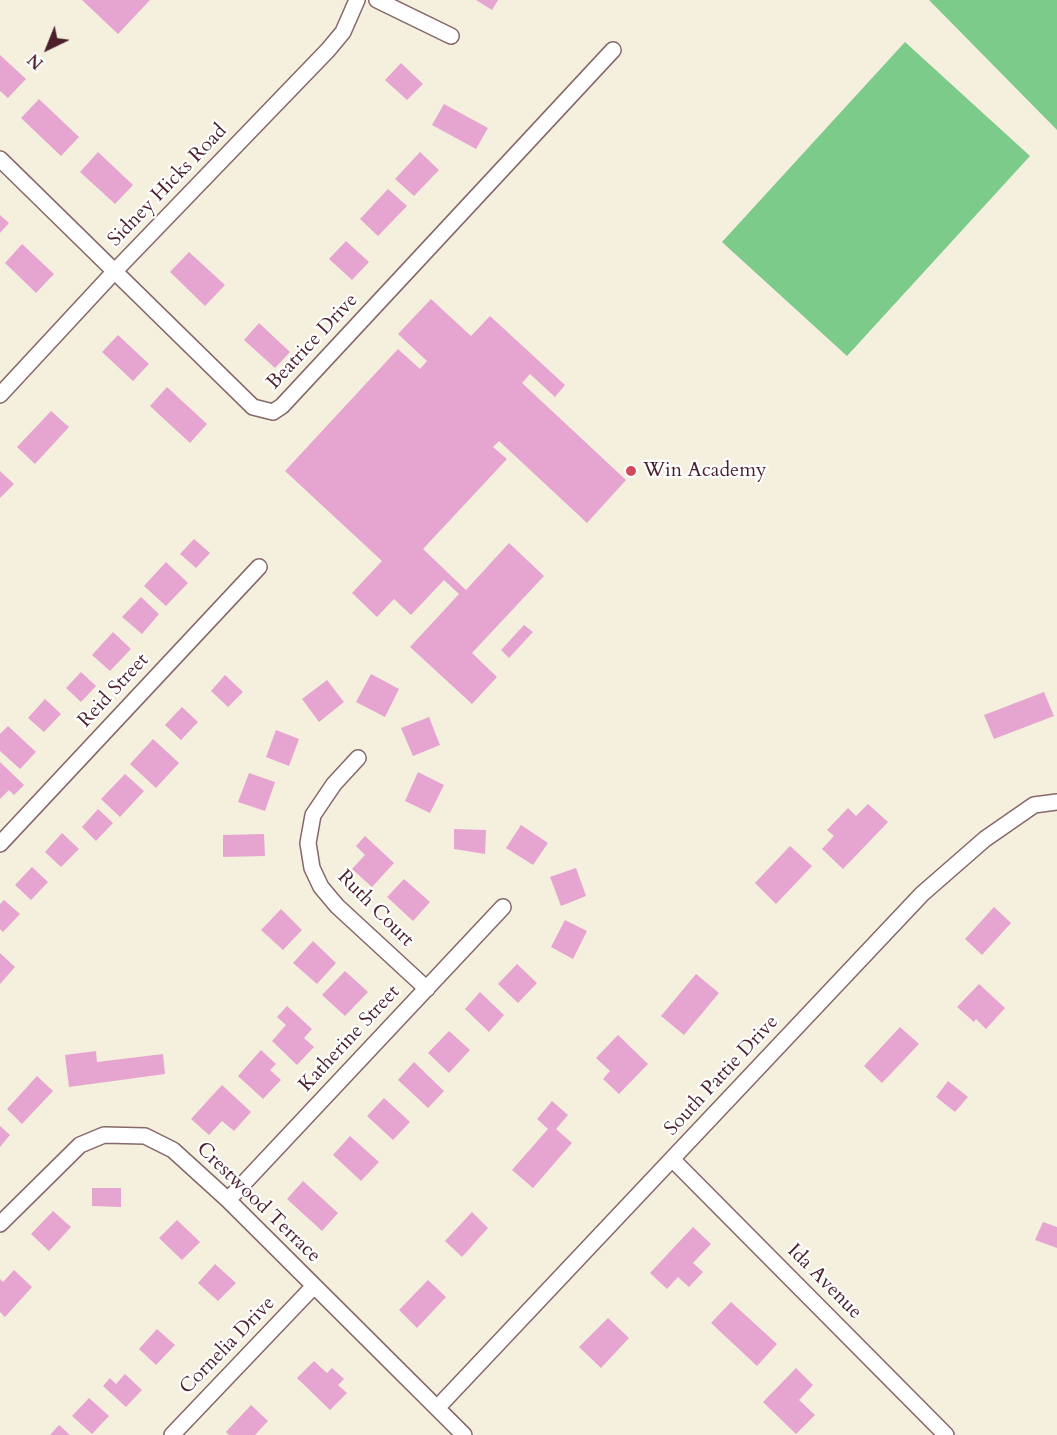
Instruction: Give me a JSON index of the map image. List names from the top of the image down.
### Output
{
  "streets": {
    "street": [
      "Sidney Hicks Road",
      "Beatrice Drive",
      "Reid Street",
      "Ruth Court",
      "Katherine Street",
      "South Pattie Drive",
      "Crestwood Terrace",
      "Ida Avenue",
      "Cornelia Drive"
    ]
  },
  "crossings": [
    ["Sidney Hicks Road", "Beatrice Drive"],
    ["Ruth Court", "Katherine Street"],
    ["Katherine Street", "Crestwood Terrace"],
    ["South Pattie Drive", "Crestwood Terrace"],
    ["South Pattie Drive", "Ida Avenue"],
    ["Crestwood Terrace", "Cornelia Drive"]
  ],
  "places": ["Win Academy"],
  "north": "bottom left"
}
